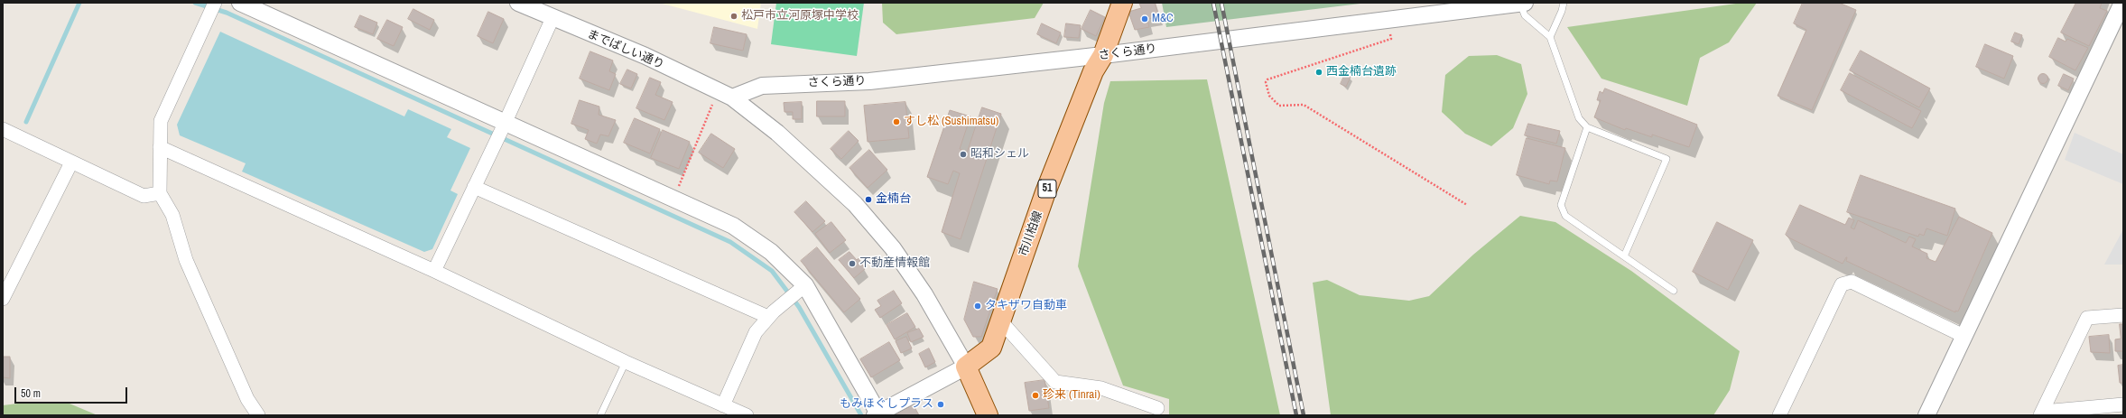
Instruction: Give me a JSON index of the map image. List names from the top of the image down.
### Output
{
  "streets": {
    "main road": ["51", "市川柏線"],
    "street": ["までばしい通り", "さくら通り"]
  },
  "crossings": [
    ["までばしい通り", "さくら通り"],
    ["までばしい通り", "市川柏線"],
    ["さくら通り", "市川柏線"]
  ],
  "places": [
    "松戸市立河原塚中学校",
    "M&C",
    "西金楠台遺跡",
    "すし松 (Sushimatsu)",
    "昭和シェル",
    "金楠台",
    "不動産情報館",
    "タキザワ自動車",
    "珍来 (Tinrai)",
    "もみほぐしプラス"
  ],
  "scale_bar": "50 m"
}
